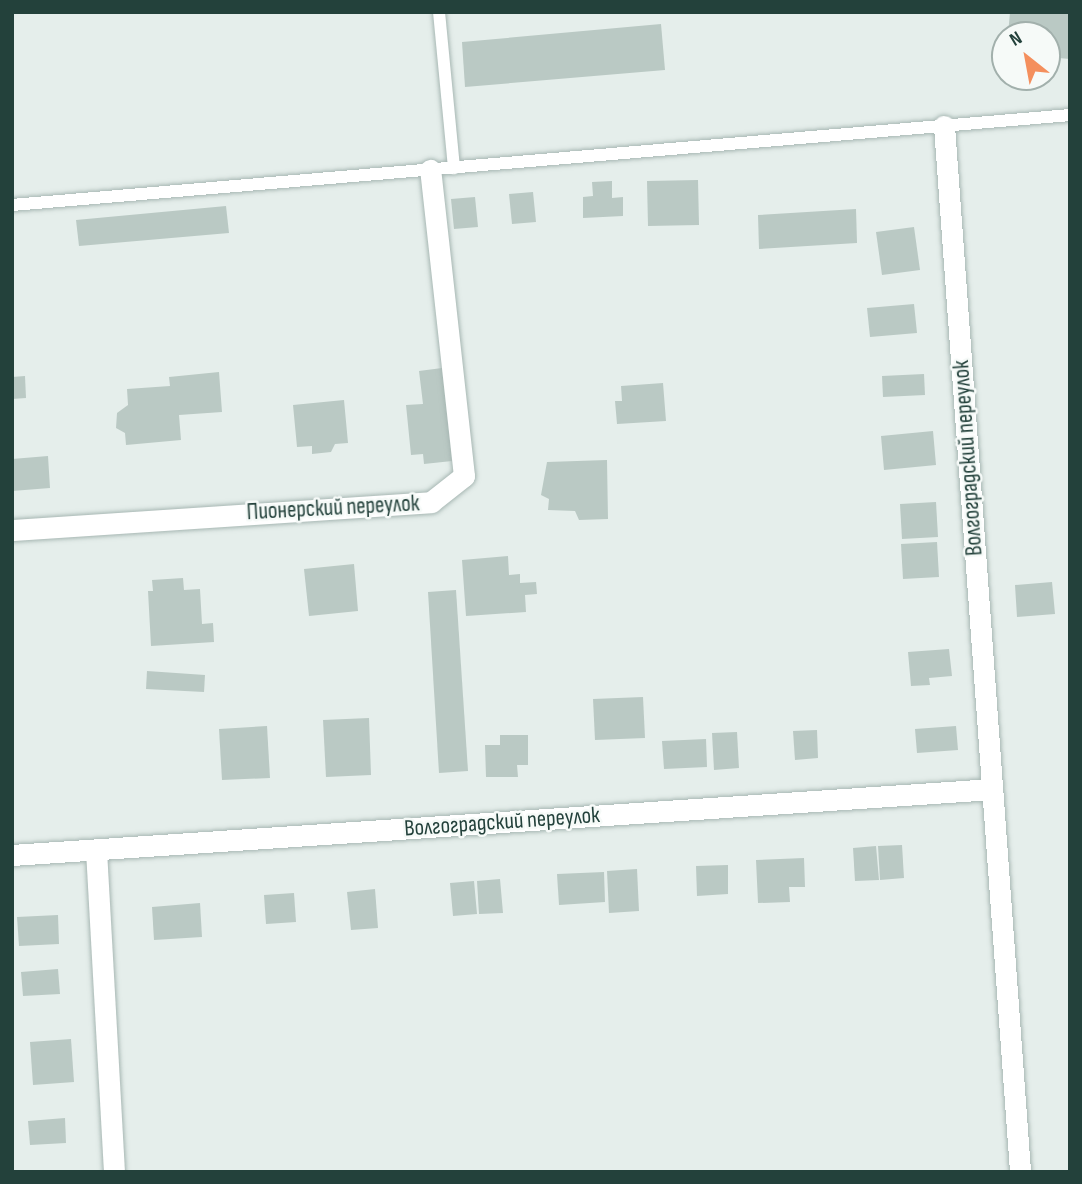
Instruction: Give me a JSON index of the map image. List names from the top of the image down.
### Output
{
  "streets": {
    "street": ["Волгоградский переулок", "Пионерский переулок"]
  },
  "north": "top left"
}
